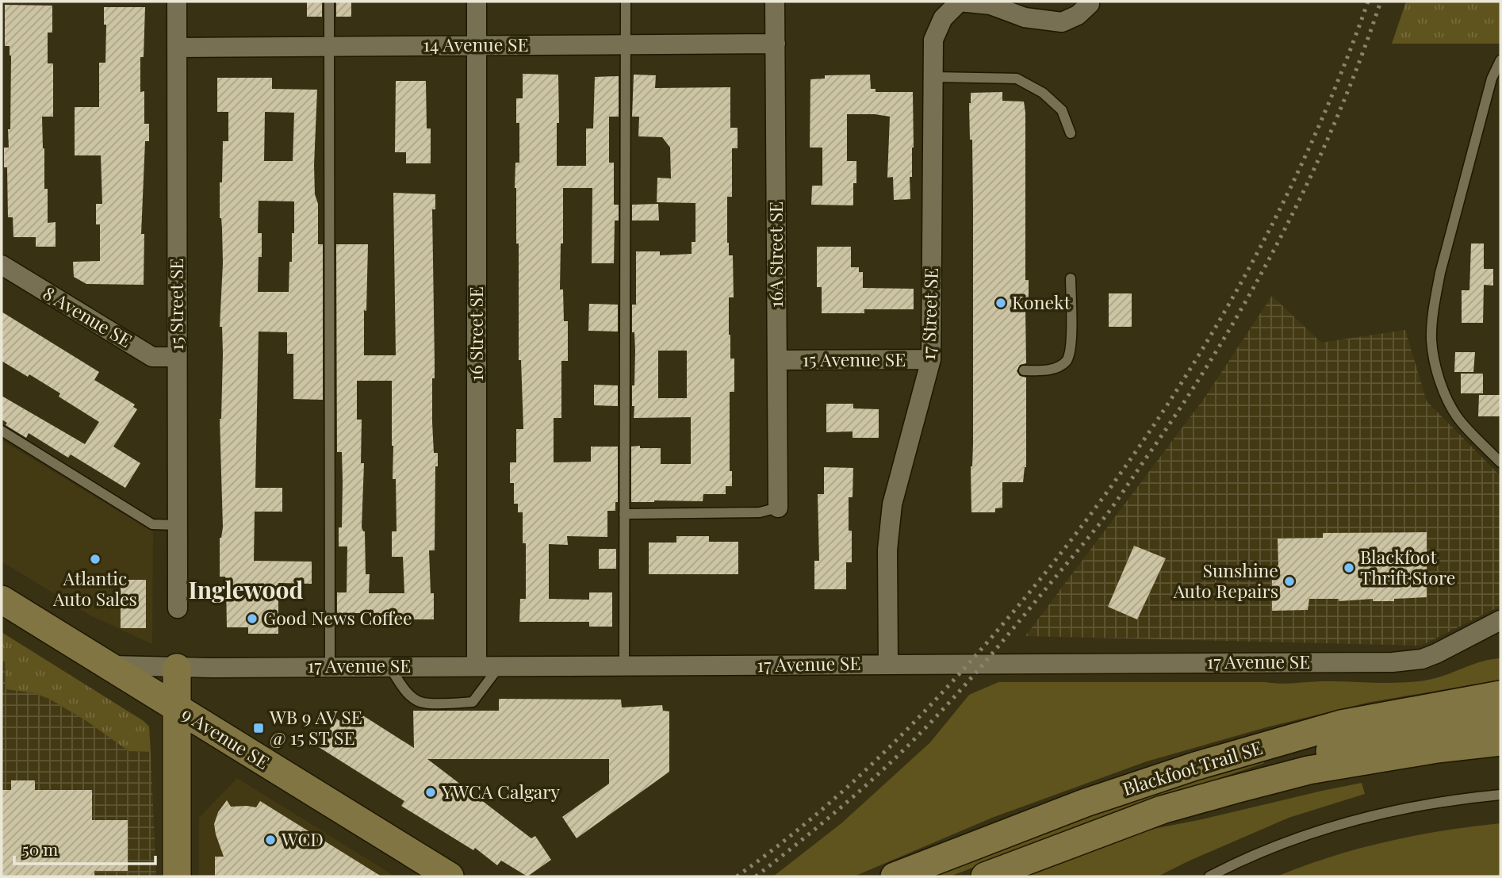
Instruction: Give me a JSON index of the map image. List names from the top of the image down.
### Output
{
  "streets": {
    "main road": ["9 Avenue SE", "Blackfoot Trail SE"],
    "street": [
      "14 Avenue SE",
      "16A Street SE",
      "15 Street SE",
      "17 Street SE",
      "8 Avenue SE",
      "16 Street SE",
      "15 Avenue SE",
      "17 Avenue SE"
    ]
  },
  "crossings": [
    ["14 Avenue SE", "16A Street SE"],
    ["14 Avenue SE", "15 Street SE"],
    ["14 Avenue SE", "16 Street SE"],
    ["16A Street SE", "15 Avenue SE"],
    ["15 Street SE", "8 Avenue SE"],
    ["17 Street SE", "15 Avenue SE"],
    ["17 Street SE", "17 Avenue SE"],
    ["16 Street SE", "17 Avenue SE"],
    ["17 Avenue SE", "9 Avenue SE"]
  ],
  "districts": ["Inglewood"],
  "places": {
    "other": [
      "Konekt",
      "Atlantic Auto Sales",
      "Blackfoot Thrift Store",
      "Sunshine Auto Repairs",
      "Good News Coffee",
      "YWCA Calgary",
      "WCD"
    ],
    "transit": ["WB 9 AV SE @ 15 ST SE"]
  },
  "scale_bar": "50 m"
}
